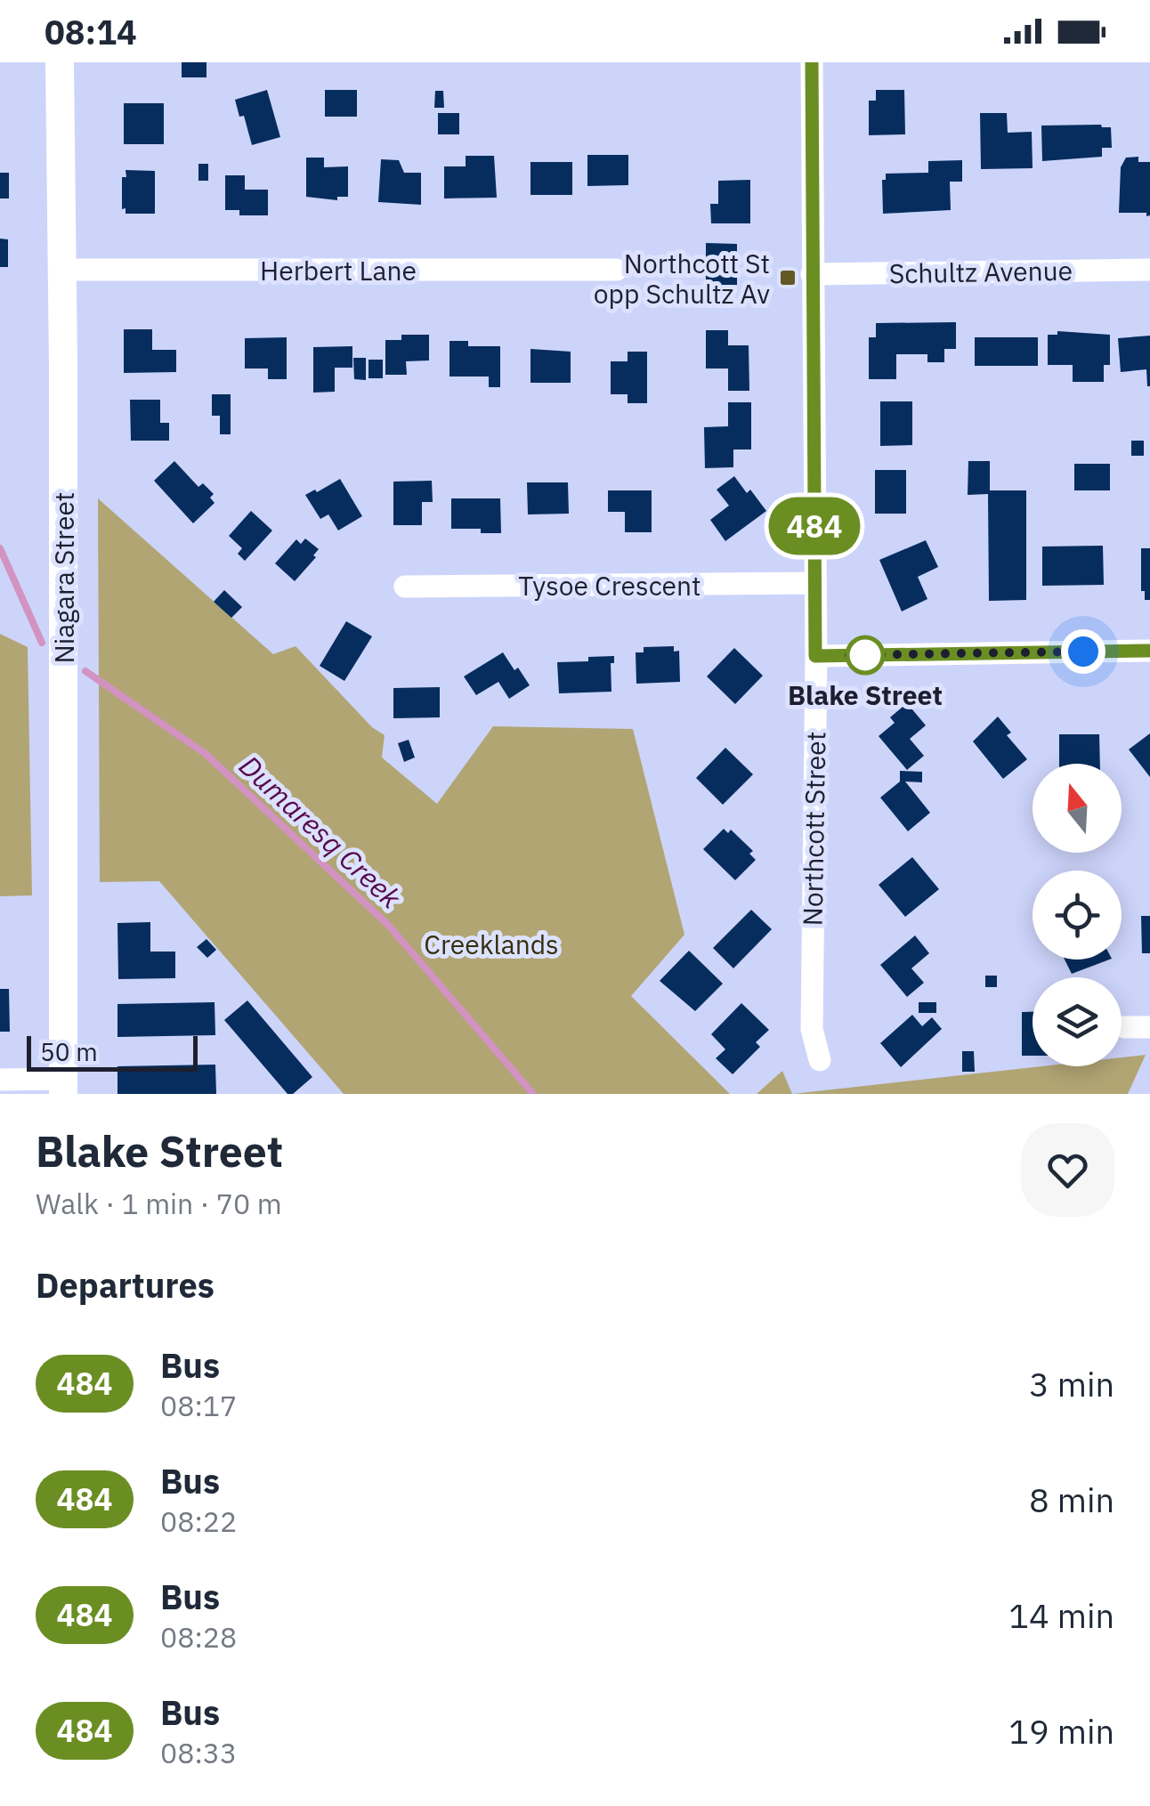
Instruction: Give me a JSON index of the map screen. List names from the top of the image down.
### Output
{
  "streets": {
    "street": [
      "Herbert Lane",
      "Schultz Avenue",
      "Niagara Street",
      "Tysoe Crescent",
      "Northcott Street"
    ]
  },
  "crossings": [
    ["Herbert Lane", "Niagara Street"],
    ["Schultz Avenue", "Northcott Street"],
    ["Tysoe Crescent", "Northcott Street"]
  ],
  "water": ["Dumaresq Creek"],
  "parks": ["Creeklands"],
  "places": {
    "transit": ["Northcott St opp Schultz Av"],
    "other": ["Blake Street"]
  },
  "lines": ["bus line 484"],
  "scale_bar": "50 m",
  "north": "top",
  "page": {
    "status": "08:14",
    "on_map": "484",
    "scale": "50 m",
    "heading": [
      ["Blake Street", "Walk · 1 min · 70 m"],
      "Departures"
    ],
    "list": [
      {
        "mark": "484",
        "name": "Bus",
        "note": "08:17",
        "value": "3 min"
      },
      {
        "mark": "484",
        "name": "Bus",
        "note": "08:22",
        "value": "8 min"
      },
      {
        "mark": "484",
        "name": "Bus",
        "note": "08:28",
        "value": "14 min"
      },
      {
        "mark": "484",
        "name": "Bus",
        "note": "08:33",
        "value": "19 min"
      }
    ]
  }
}
